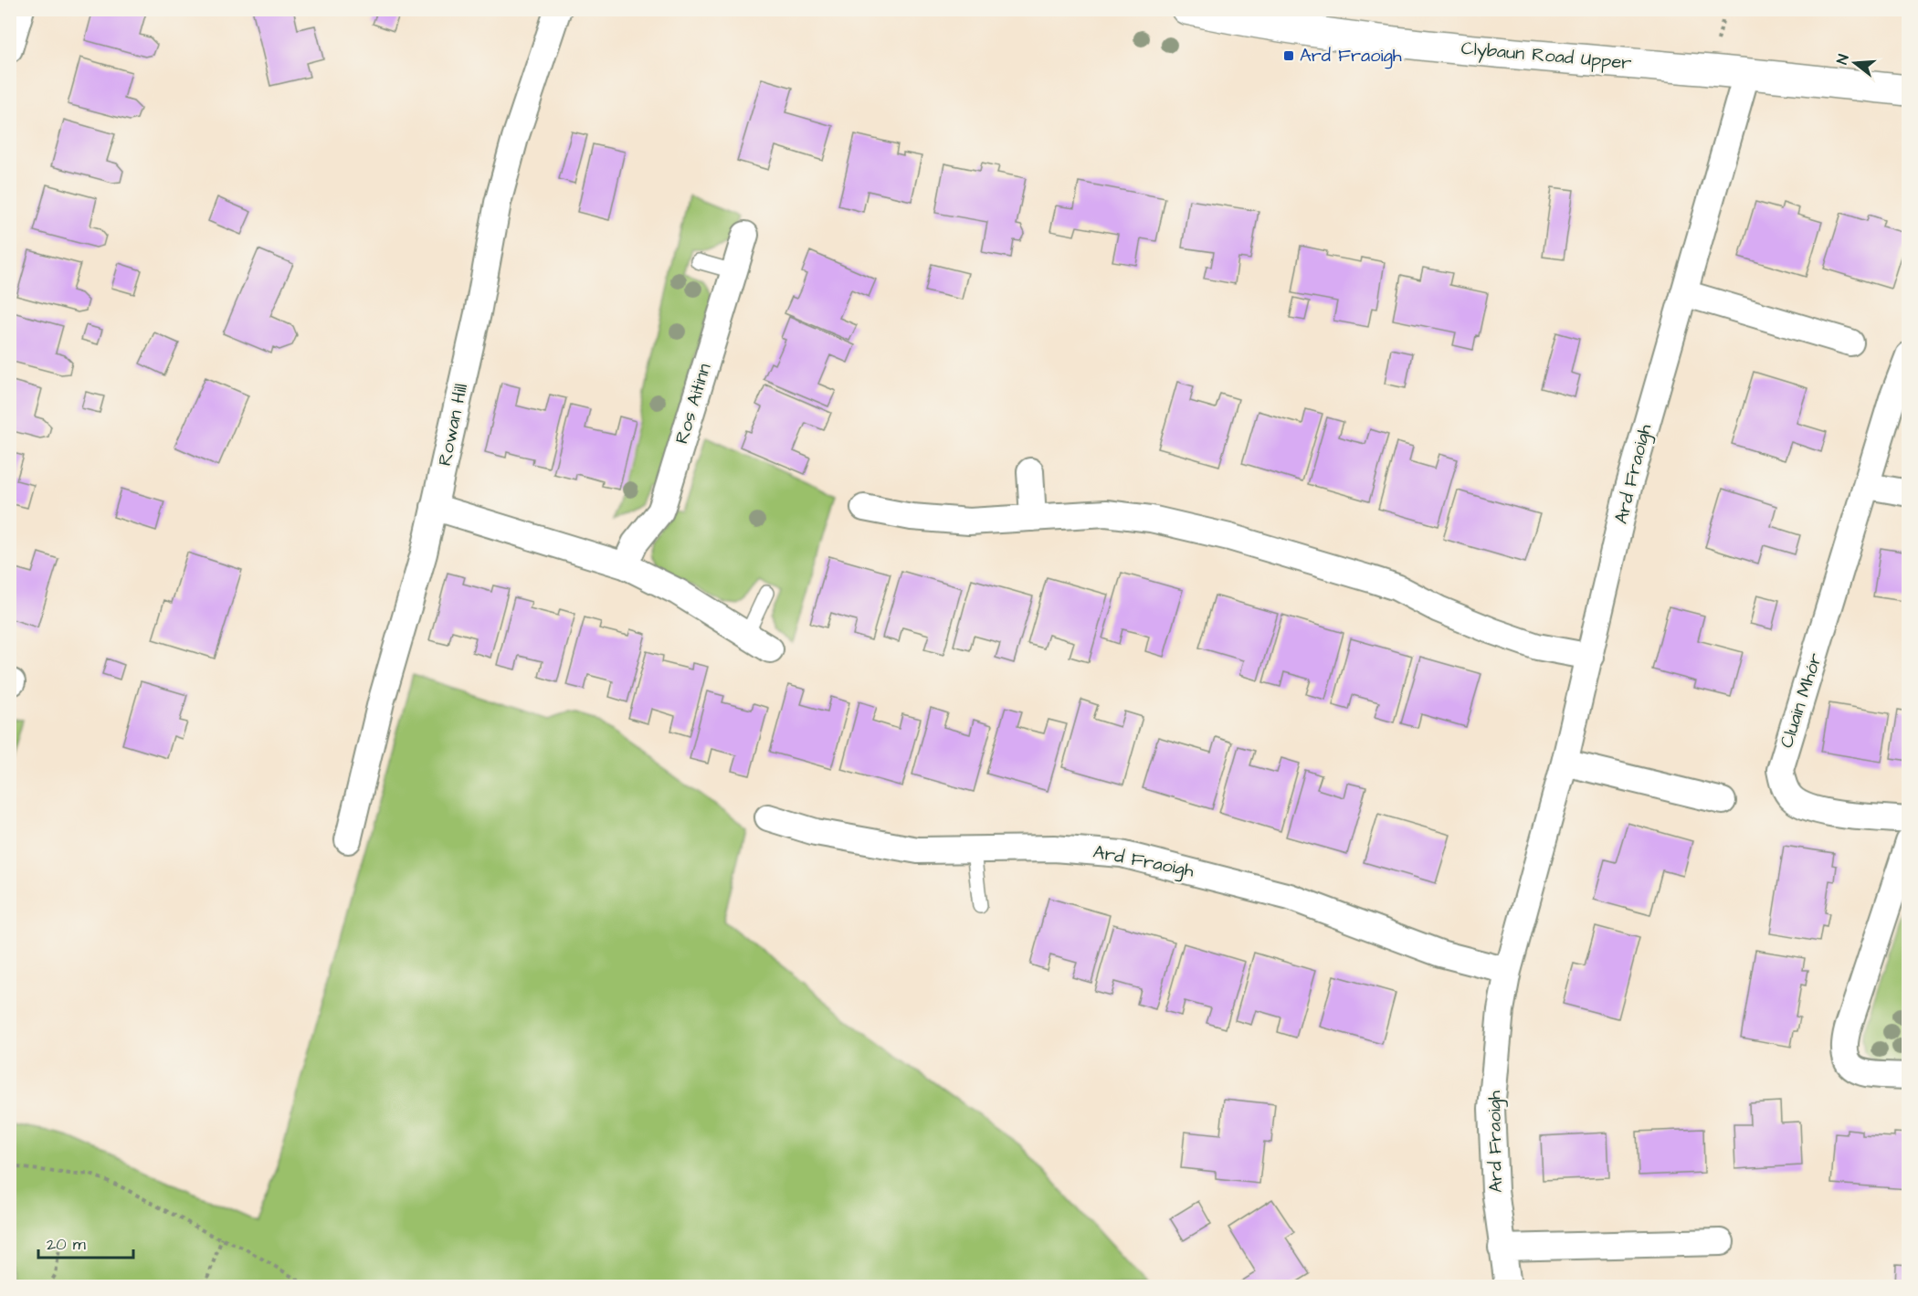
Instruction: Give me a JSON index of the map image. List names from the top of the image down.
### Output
{
  "streets": {
    "street": [
      "Clybaun Road Upper",
      "Ros Aitinn",
      "Rowan Hill",
      "Ard Fraoigh",
      "Cluain Mhór"
    ]
  },
  "crossings": [
    ["Clybaun Road Upper", "Ard Fraoigh"]
  ],
  "places": {
    "transit": ["Ard Fraoigh"]
  },
  "scale_bar": "20 m",
  "north": "left"
}
